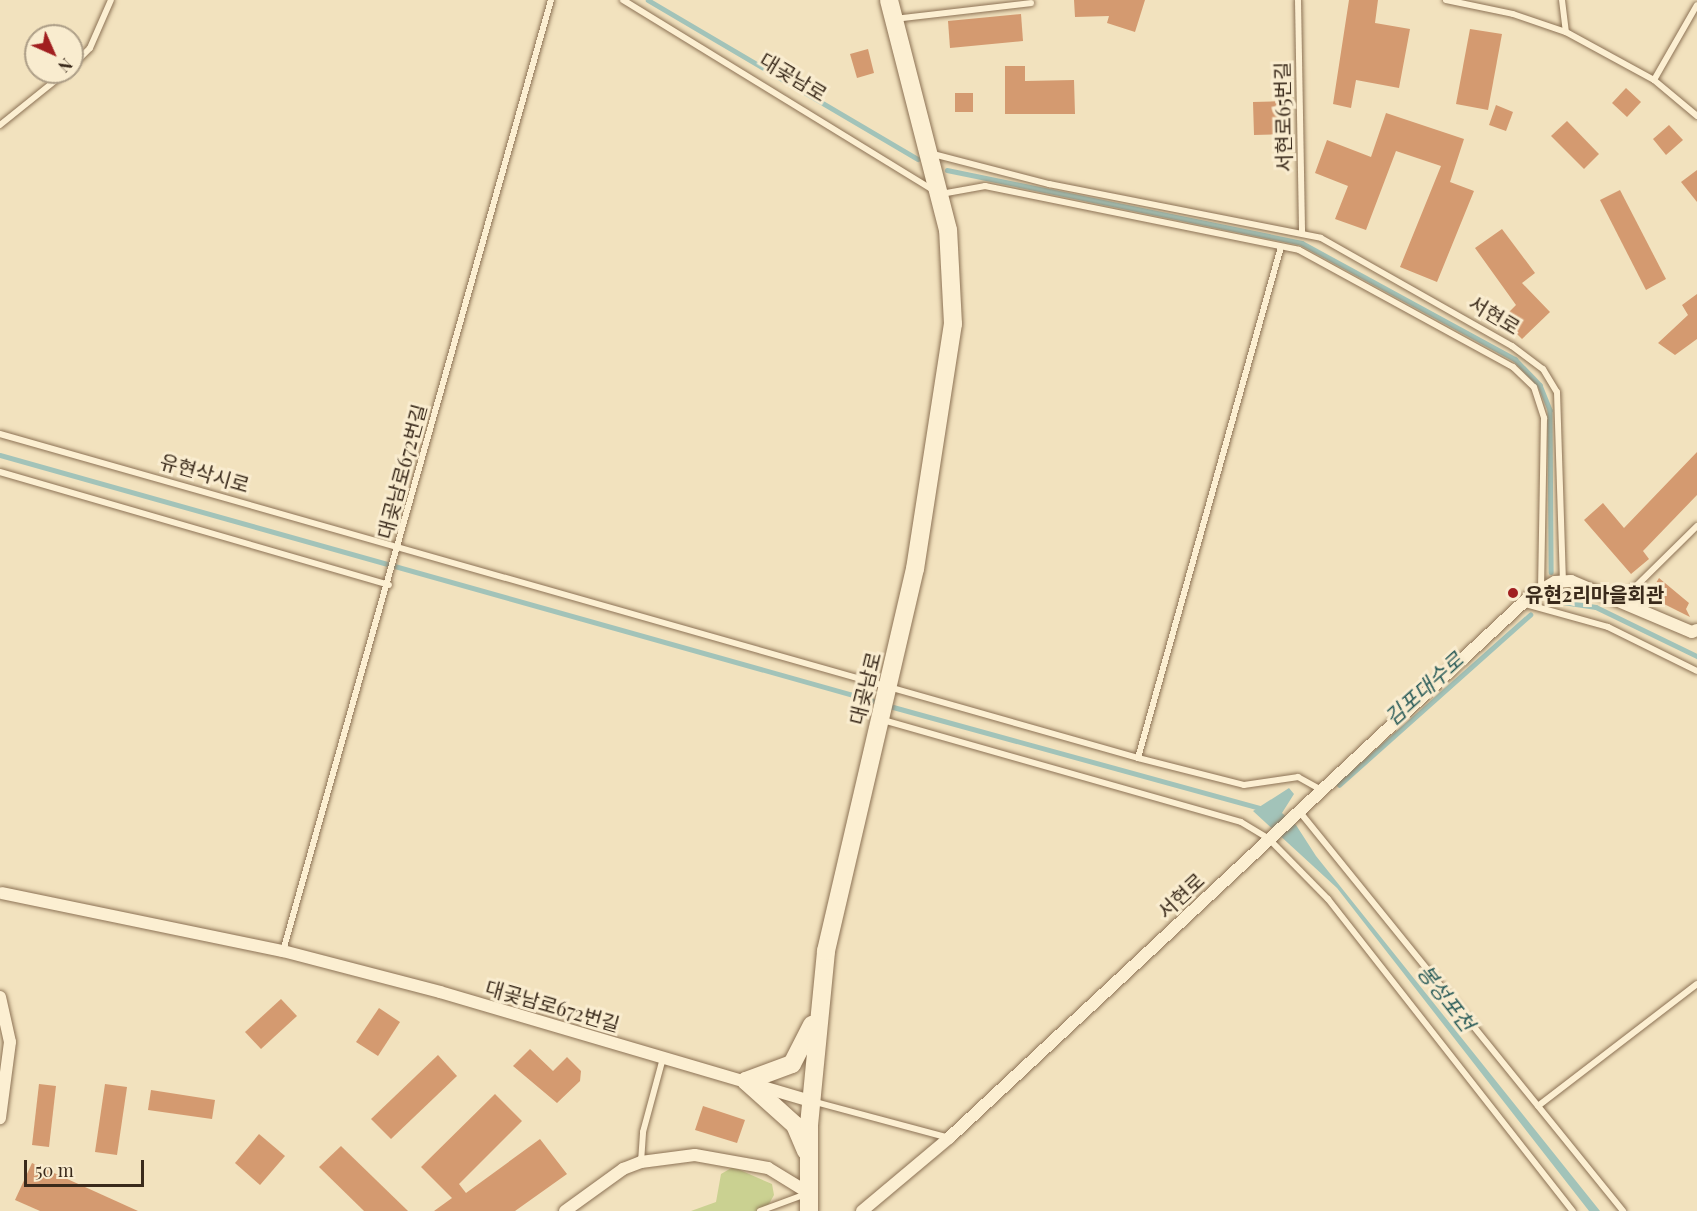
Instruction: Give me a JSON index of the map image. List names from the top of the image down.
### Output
{
  "streets": {
    "street": ["대곶남로", "서현로", "대곶남로672번길"],
    "lane": ["서현로65번길", "유현삭시로"]
  },
  "crossings": [
    ["대곶남로", "서현로"],
    ["대곶남로", "대곶남로672번길"],
    ["대곶남로", "유현삭시로"],
    ["서현로65번길", "서현로"],
    ["서현로", "유현삭시로"],
    ["대곶남로672번길", "유현삭시로"]
  ],
  "water": ["김포대수로", "봉성포천"],
  "places": ["유현2리마을회관"],
  "scale_bar": "50 m",
  "north": "bottom right"
}
